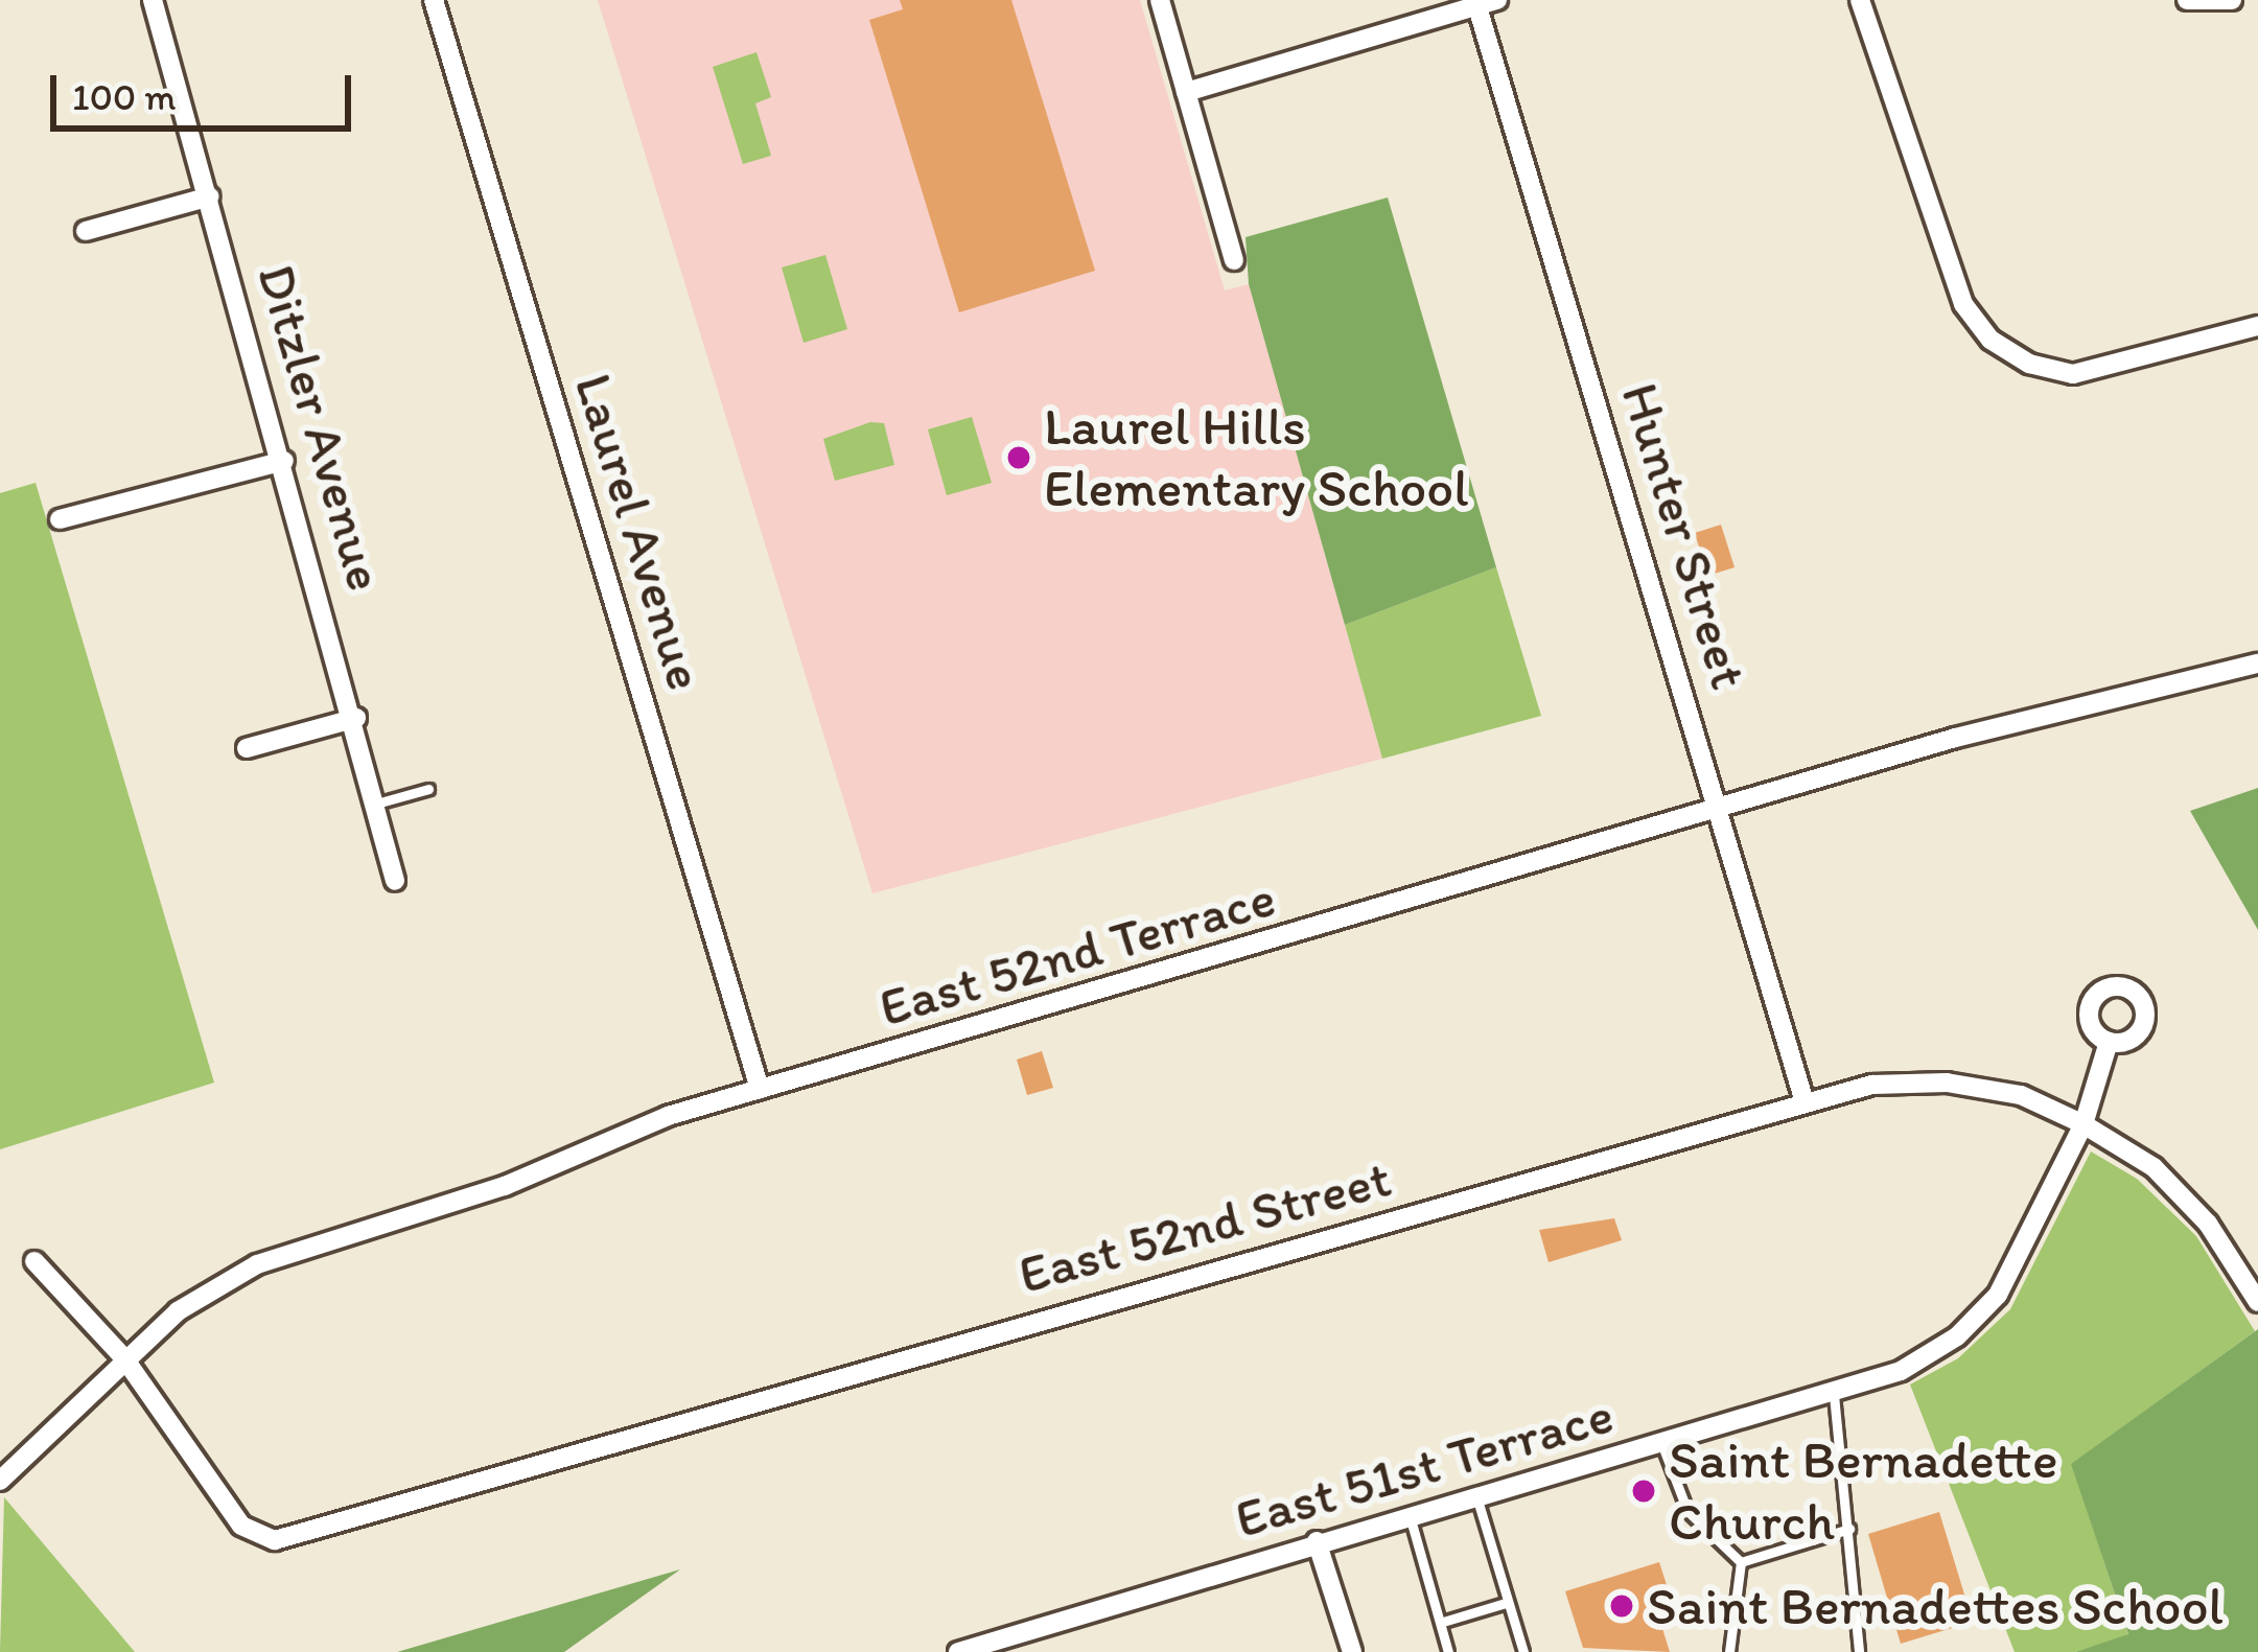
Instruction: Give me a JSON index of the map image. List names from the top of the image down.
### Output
{
  "streets": {
    "street": [
      "Ditzler Avenue",
      "Laurel Avenue",
      "Hunter Street",
      "East 52nd Terrace",
      "East 52nd Street",
      "East 51st Terrace"
    ]
  },
  "crossings": [
    ["Laurel Avenue", "East 52nd Terrace"],
    ["Hunter Street", "East 52nd Terrace"],
    ["Hunter Street", "East 52nd Street"],
    ["East 52nd Terrace", "East 52nd Street"],
    ["East 52nd Street", "East 51st Terrace"]
  ],
  "places": ["Laurel Hills Elementary School", "Saint Bernadette Church", "Saint Bernadettes School"],
  "scale_bar": "100 m"
}
